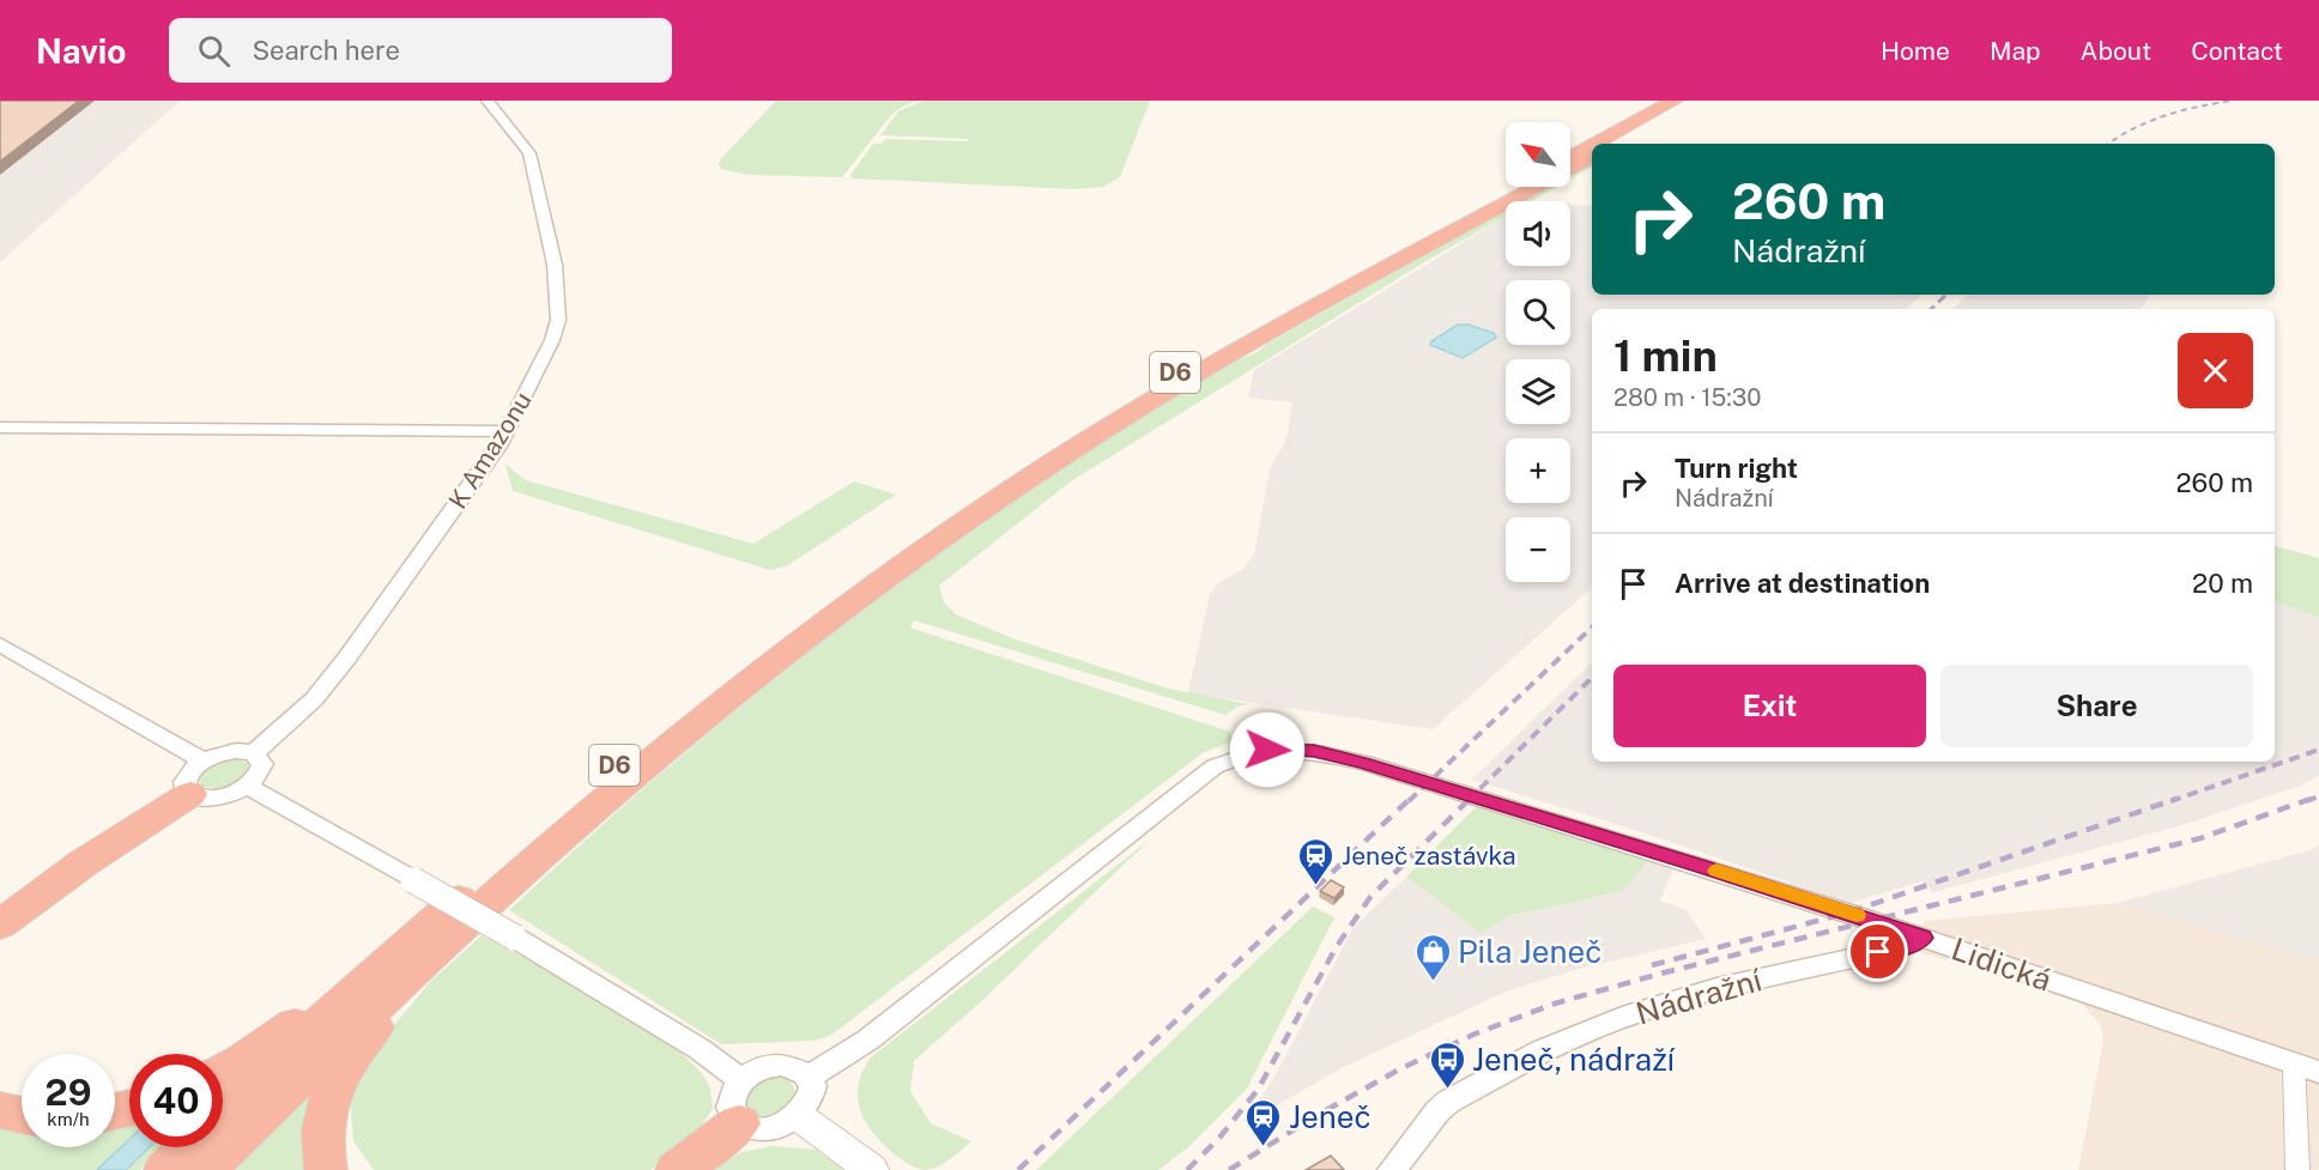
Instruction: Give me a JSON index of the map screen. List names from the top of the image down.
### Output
{
  "streets": {
    "highway": ["D6"],
    "street": ["K Amazonu", "Lidická", "Nádražní"]
  },
  "crossings": [
    ["Lidická", "Nádražní"]
  ],
  "places": {
    "station": ["Jeneč zastávka", "Jeneč"],
    "shop": ["Pila Jeneč"],
    "bus stop": ["Jeneč, nádraží"]
  },
  "north": "top left",
  "page": {
    "header": "Navio",
    "search": "Search here",
    "nav": [
      "Home",
      "Map",
      "About",
      "Contact"
    ],
    "map_buttons": ["+", "−"],
    "turn": ["260 m", "Nádražní"],
    "heading": ["1 min", "280 m · 15:30"],
    "list": [
      {
        "name": "Turn right",
        "note": "Nádražní",
        "value": "260 m"
      },
      {
        "name": "Arrive at destination",
        "value": "20 m"
      }
    ],
    "buttons": ["Exit", "Share"],
    "speed": "29 km/h",
    "limit": "40"
  }
}
